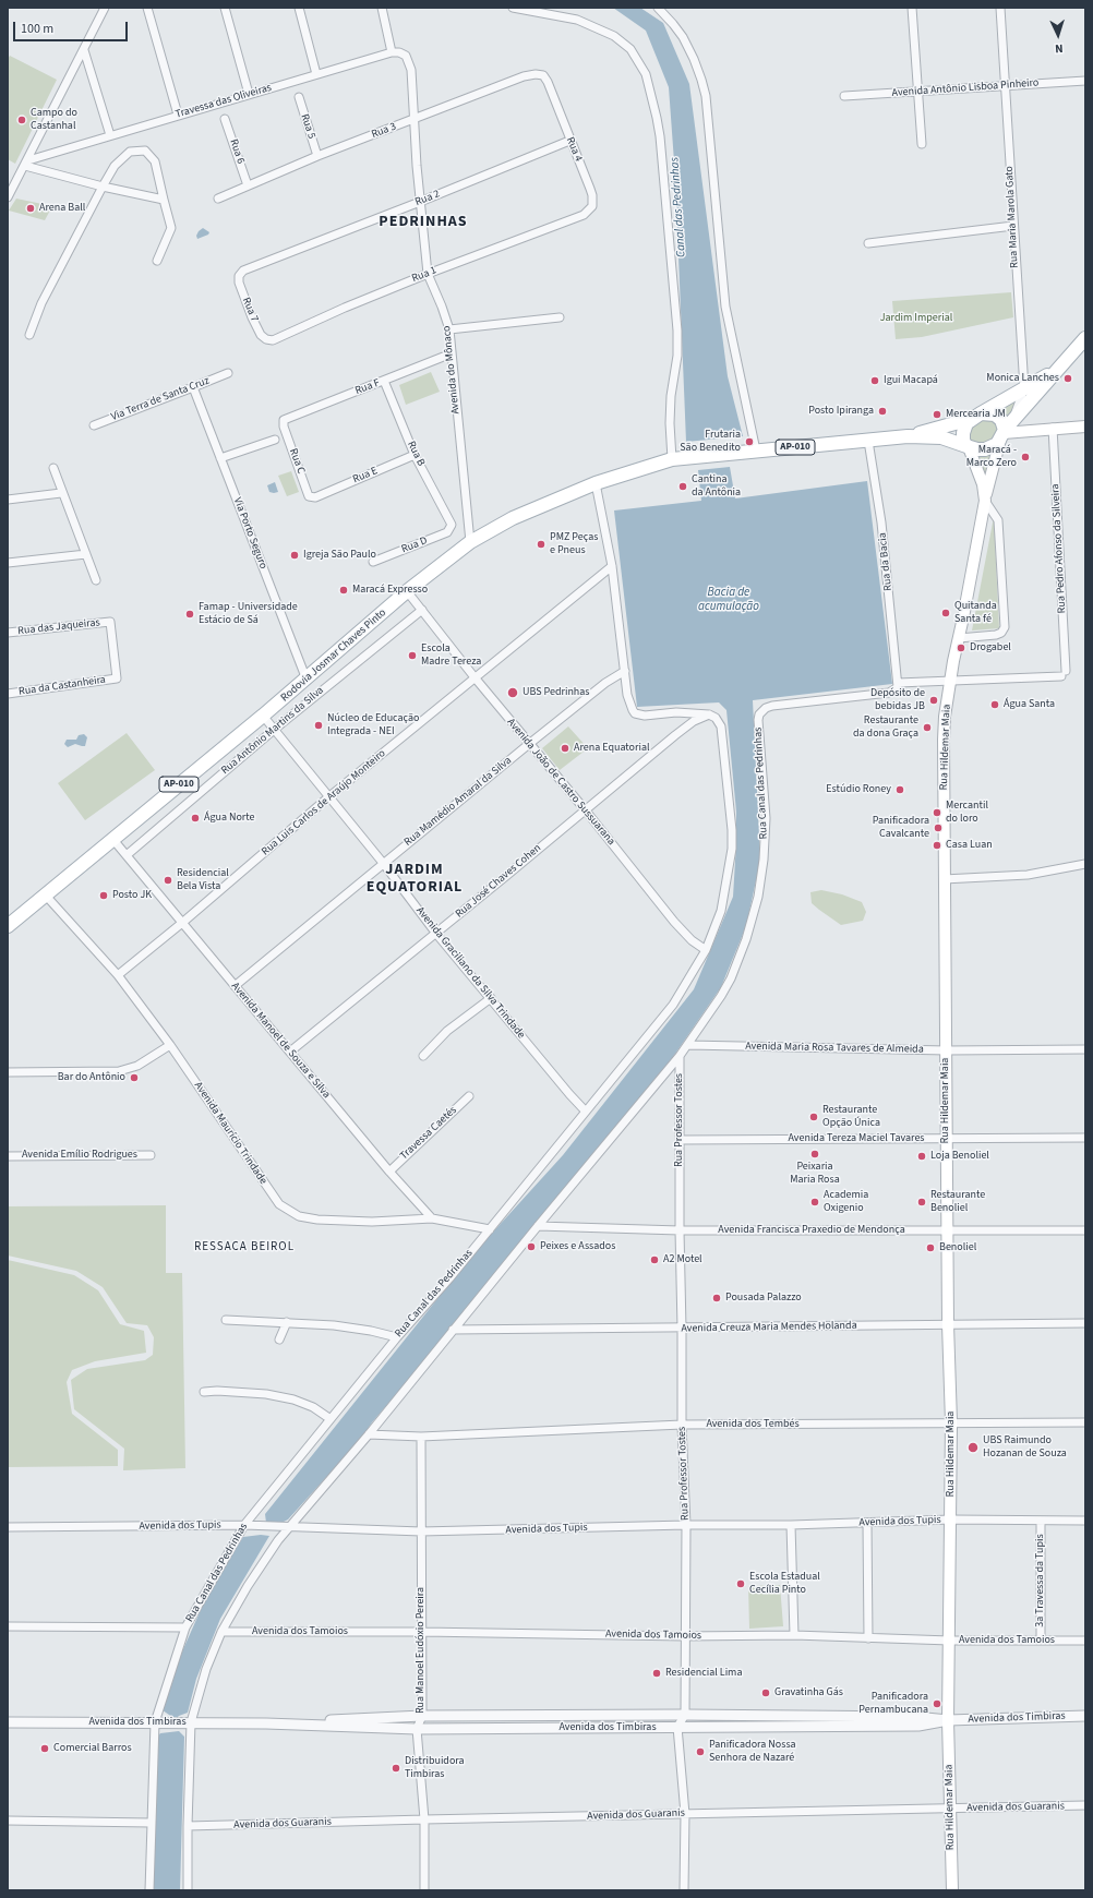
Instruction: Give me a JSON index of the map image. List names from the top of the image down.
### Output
{
  "streets": {
    "main road": ["AP-010", "Rodovia Josmar Chaves Pinto", "Rua Hildemar Maia"],
    "street": [
      "Avenida Antônio Lisboa Pinheiro",
      "Travessa das Oliveiras",
      "Rua 5",
      "Rua 3",
      "Rua 4",
      "Rua 6",
      "Rua 2",
      "Rua Maria Marola Gato",
      "Rua 1",
      "Rua 7",
      "Avenida do Mônaco",
      "Rua F",
      "Via Terra de Santa Cruz",
      "Rua B",
      "Rua C",
      "Rua E",
      "Via Porto Seguro",
      "Rua D",
      "Rua Pedro Afonso da Silveira",
      "Rua da Bacia",
      "Rua das Jaqueiras",
      "Rua da Castanheira",
      "Rua Antônio Martins da Silva",
      "Avenida João de Castro Sussuarana",
      "Rua Canal das Pedrinhas",
      "Rua Mamédio Amaral da Silva",
      "Rua Luis Carlos de Araújo Monteiro",
      "Rua José Chaves Cohen",
      "Avenida Graciliano da Silva Trindade",
      "Avenida Manoel de Souza e Silva",
      "Avenida Maria Rosa Tavares de Almeida",
      "Rua Professor Tostes",
      "Avenida Maurício Trindade",
      "Travessa Caetés",
      "Avenida Tereza Maciel Tavares",
      "Avenida Emílio Rodrigues",
      "Avenida Francisca Praxedio de Mendonça",
      "Avenida Creuza Maria Mendes Holanda",
      "Avenida dos Tembés",
      "Avenida dos Tupis",
      "3a Travessa da Tupis",
      "Avenida dos Tamoios",
      "Rua Manoel Eudóxio Pereira",
      "Avenida dos Timbiras",
      "Avenida dos Guaranis"
    ]
  },
  "crossings": [
    ["Avenida Antônio Lisboa Pinheiro", "Rua Maria Marola Gato"],
    ["Travessa das Oliveiras", "Avenida do Mônaco"],
    ["Rua 5", "Rua 3"],
    ["Rua 3", "Rua 4"],
    ["Rua 3", "Rua 6"],
    ["Rua 3", "Avenida do Mônaco"],
    ["Rua 4", "Rua 2"],
    ["Rua 4", "Rua 1"],
    ["Rua 2", "Rua 7"],
    ["Rua 2", "Avenida do Mônaco"],
    ["Rua Maria Marola Gato", "AP-010"],
    ["Rua Maria Marola Gato", "Rodovia Josmar Chaves Pinto"],
    ["Rua Maria Marola Gato", "Rua Hildemar Maia"],
    ["Rua 1", "Rua 7"],
    ["Rua 1", "Avenida do Mônaco"],
    ["Avenida do Mônaco", "Rua F"],
    ["Avenida do Mônaco", "Rodovia Josmar Chaves Pinto"],
    ["Rua F", "Rua B"],
    ["Rua F", "Rua C"],
    ["Via Terra de Santa Cruz", "Via Porto Seguro"],
    ["AP-010", "Rodovia Josmar Chaves Pinto"],
    ["AP-010", "Rua Hildemar Maia"],
    ["Rua B", "Rua E"],
    ["Rua B", "Rua D"],
    ["Rua C", "Rua E"],
    ["Via Porto Seguro", "Rodovia Josmar Chaves Pinto"],
    ["Rua Pedro Afonso da Silveira", "Rua Hildemar Maia"],
    ["Rua da Bacia", "Rodovia Josmar Chaves Pinto"],
    ["Rua da Bacia", "Rua Canal das Pedrinhas"],
    ["Rua das Jaqueiras", "Rua da Castanheira"],
    ["Rodovia Josmar Chaves Pinto", "Rua Hildemar Maia"],
    ["Rodovia Josmar Chaves Pinto", "Avenida João de Castro Sussuarana"],
    ["Rodovia Josmar Chaves Pinto", "Avenida Graciliano da Silva Trindade"],
    ["Rodovia Josmar Chaves Pinto", "Avenida Manoel de Souza e Silva"],
    ["Rodovia Josmar Chaves Pinto", "Avenida Maurício Trindade"],
    ["Rua Antônio Martins da Silva", "Avenida João de Castro Sussuarana"],
    ["Rua Antônio Martins da Silva", "Avenida Graciliano da Silva Trindade"],
    ["Rua Antônio Martins da Silva", "Avenida Manoel de Souza e Silva"],
    ["Rua Hildemar Maia", "Avenida Maria Rosa Tavares de Almeida"],
    ["Rua Hildemar Maia", "Avenida Tereza Maciel Tavares"],
    ["Rua Hildemar Maia", "Avenida Francisca Praxedio de Mendonça"],
    ["Rua Hildemar Maia", "Avenida Creuza Maria Mendes Holanda"],
    ["Rua Hildemar Maia", "Avenida dos Tembés"],
    ["Rua Hildemar Maia", "Avenida dos Tupis"],
    ["Rua Hildemar Maia", "Avenida dos Tamoios"],
    ["Rua Hildemar Maia", "Avenida dos Timbiras"],
    ["Rua Hildemar Maia", "Avenida dos Guaranis"],
    ["Avenida João de Castro Sussuarana", "Rua Canal das Pedrinhas"],
    ["Avenida João de Castro Sussuarana", "Rua Mamédio Amaral da Silva"],
    ["Avenida João de Castro Sussuarana", "Rua Luis Carlos de Araújo Monteiro"],
    ["Avenida João de Castro Sussuarana", "Rua José Chaves Cohen"],
    ["Rua Canal das Pedrinhas", "Rua José Chaves Cohen"],
    ["Rua Canal das Pedrinhas", "Avenida Graciliano da Silva Trindade"],
    ["Rua Canal das Pedrinhas", "Avenida Maria Rosa Tavares de Almeida"],
    ["Rua Canal das Pedrinhas", "Rua Professor Tostes"],
    ["Rua Canal das Pedrinhas", "Avenida Maurício Trindade"],
    ["Rua Canal das Pedrinhas", "Avenida Francisca Praxedio de Mendonça"],
    ["Rua Canal das Pedrinhas", "Avenida Creuza Maria Mendes Holanda"],
    ["Rua Canal das Pedrinhas", "Avenida dos Tembés"],
    ["Rua Canal das Pedrinhas", "Avenida dos Tupis"],
    ["Rua Canal das Pedrinhas", "Avenida dos Tamoios"],
    ["Rua Canal das Pedrinhas", "Avenida dos Timbiras"],
    ["Rua Canal das Pedrinhas", "Avenida dos Guaranis"],
    ["Rua Mamédio Amaral da Silva", "Avenida Graciliano da Silva Trindade"],
    ["Rua Mamédio Amaral da Silva", "Avenida Manoel de Souza e Silva"],
    ["Rua Luis Carlos de Araújo Monteiro", "Avenida Graciliano da Silva Trindade"],
    ["Rua Luis Carlos de Araújo Monteiro", "Avenida Manoel de Souza e Silva"],
    ["Rua Luis Carlos de Araújo Monteiro", "Avenida Maurício Trindade"],
    ["Rua José Chaves Cohen", "Avenida Graciliano da Silva Trindade"],
    ["Rua José Chaves Cohen", "Avenida Manoel de Souza e Silva"],
    ["Avenida Manoel de Souza e Silva", "Avenida Maurício Trindade"],
    ["Avenida Manoel de Souza e Silva", "Travessa Caetés"],
    ["Rua Professor Tostes", "Avenida Tereza Maciel Tavares"],
    ["Rua Professor Tostes", "Avenida Francisca Praxedio de Mendonça"],
    ["Rua Professor Tostes", "Avenida Creuza Maria Mendes Holanda"],
    ["Rua Professor Tostes", "Avenida dos Tembés"],
    ["Rua Professor Tostes", "Avenida dos Tupis"],
    ["Rua Professor Tostes", "Avenida dos Tamoios"],
    ["Rua Professor Tostes", "Avenida dos Timbiras"],
    ["Avenida dos Tembés", "Rua Manoel Eudóxio Pereira"],
    ["Avenida dos Tupis", "3a Travessa da Tupis"],
    ["Avenida dos Tupis", "Rua Manoel Eudóxio Pereira"],
    ["3a Travessa da Tupis", "Avenida dos Tamoios"],
    ["Avenida dos Tamoios", "Rua Manoel Eudóxio Pereira"],
    ["Rua Manoel Eudóxio Pereira", "Avenida dos Timbiras"],
    ["Rua Manoel Eudóxio Pereira", "Avenida dos Guaranis"]
  ],
  "districts": ["PEDRINHAS", "JARDIM EQUATORIAL", "RESSACA BEIROL"],
  "water": ["Canal das Pedrinhas", "Bacia de acumulação"],
  "parks": ["Jardim Imperial"],
  "places": [
    "Campo do Castanhal",
    "Arena Ball",
    "Monica Lanches",
    "Igui Macapá",
    "Posto Ipiranga",
    "Mercearia JM",
    "Frutaria São Benedito",
    "Maracá - Marco Zero",
    "Cantina da Antônia",
    "PMZ Peças e Pneus",
    "Igreja São Paulo",
    "Maracá Expresso",
    "Quitanda Santa fé",
    "Famap - Universidade Estácio de Sá",
    "Drogabel",
    "Escola Madre Tereza",
    "UBS Pedrinhas",
    "Depósito de bebidas JB",
    "Água Santa",
    "Núcleo de Educação Integrada - NEI",
    "Restaurante da dona Graça",
    "Arena Equatorial",
    "Estúdio Roney",
    "Mercantil do loro",
    "Água Norte",
    "Panificadora Cavalcante",
    "Casa Luan",
    "Residencial Bela Vista",
    "Posto JK",
    "Bar do Antônio",
    "Restaurante Opção Única",
    "Peixaria Maria Rosa",
    "Loja Benoliel",
    "Academia Oxigenio",
    "Restaurante Benoliel",
    "Peixes e Assados",
    "Benoliel",
    "A2 Motel",
    "Pousada Palazzo",
    "UBS Raimundo Hozanan de Souza",
    "Escola Estadual Cecília Pinto",
    "Residencial Lima",
    "Gravatinha Gás",
    "Panificadora Pernambucana",
    "Comercial Barros",
    "Panificadora Nossa Senhora de Nazaré",
    "Distribuidora Timbiras"
  ],
  "scale_bar": "100 m",
  "north": "bottom"
}
